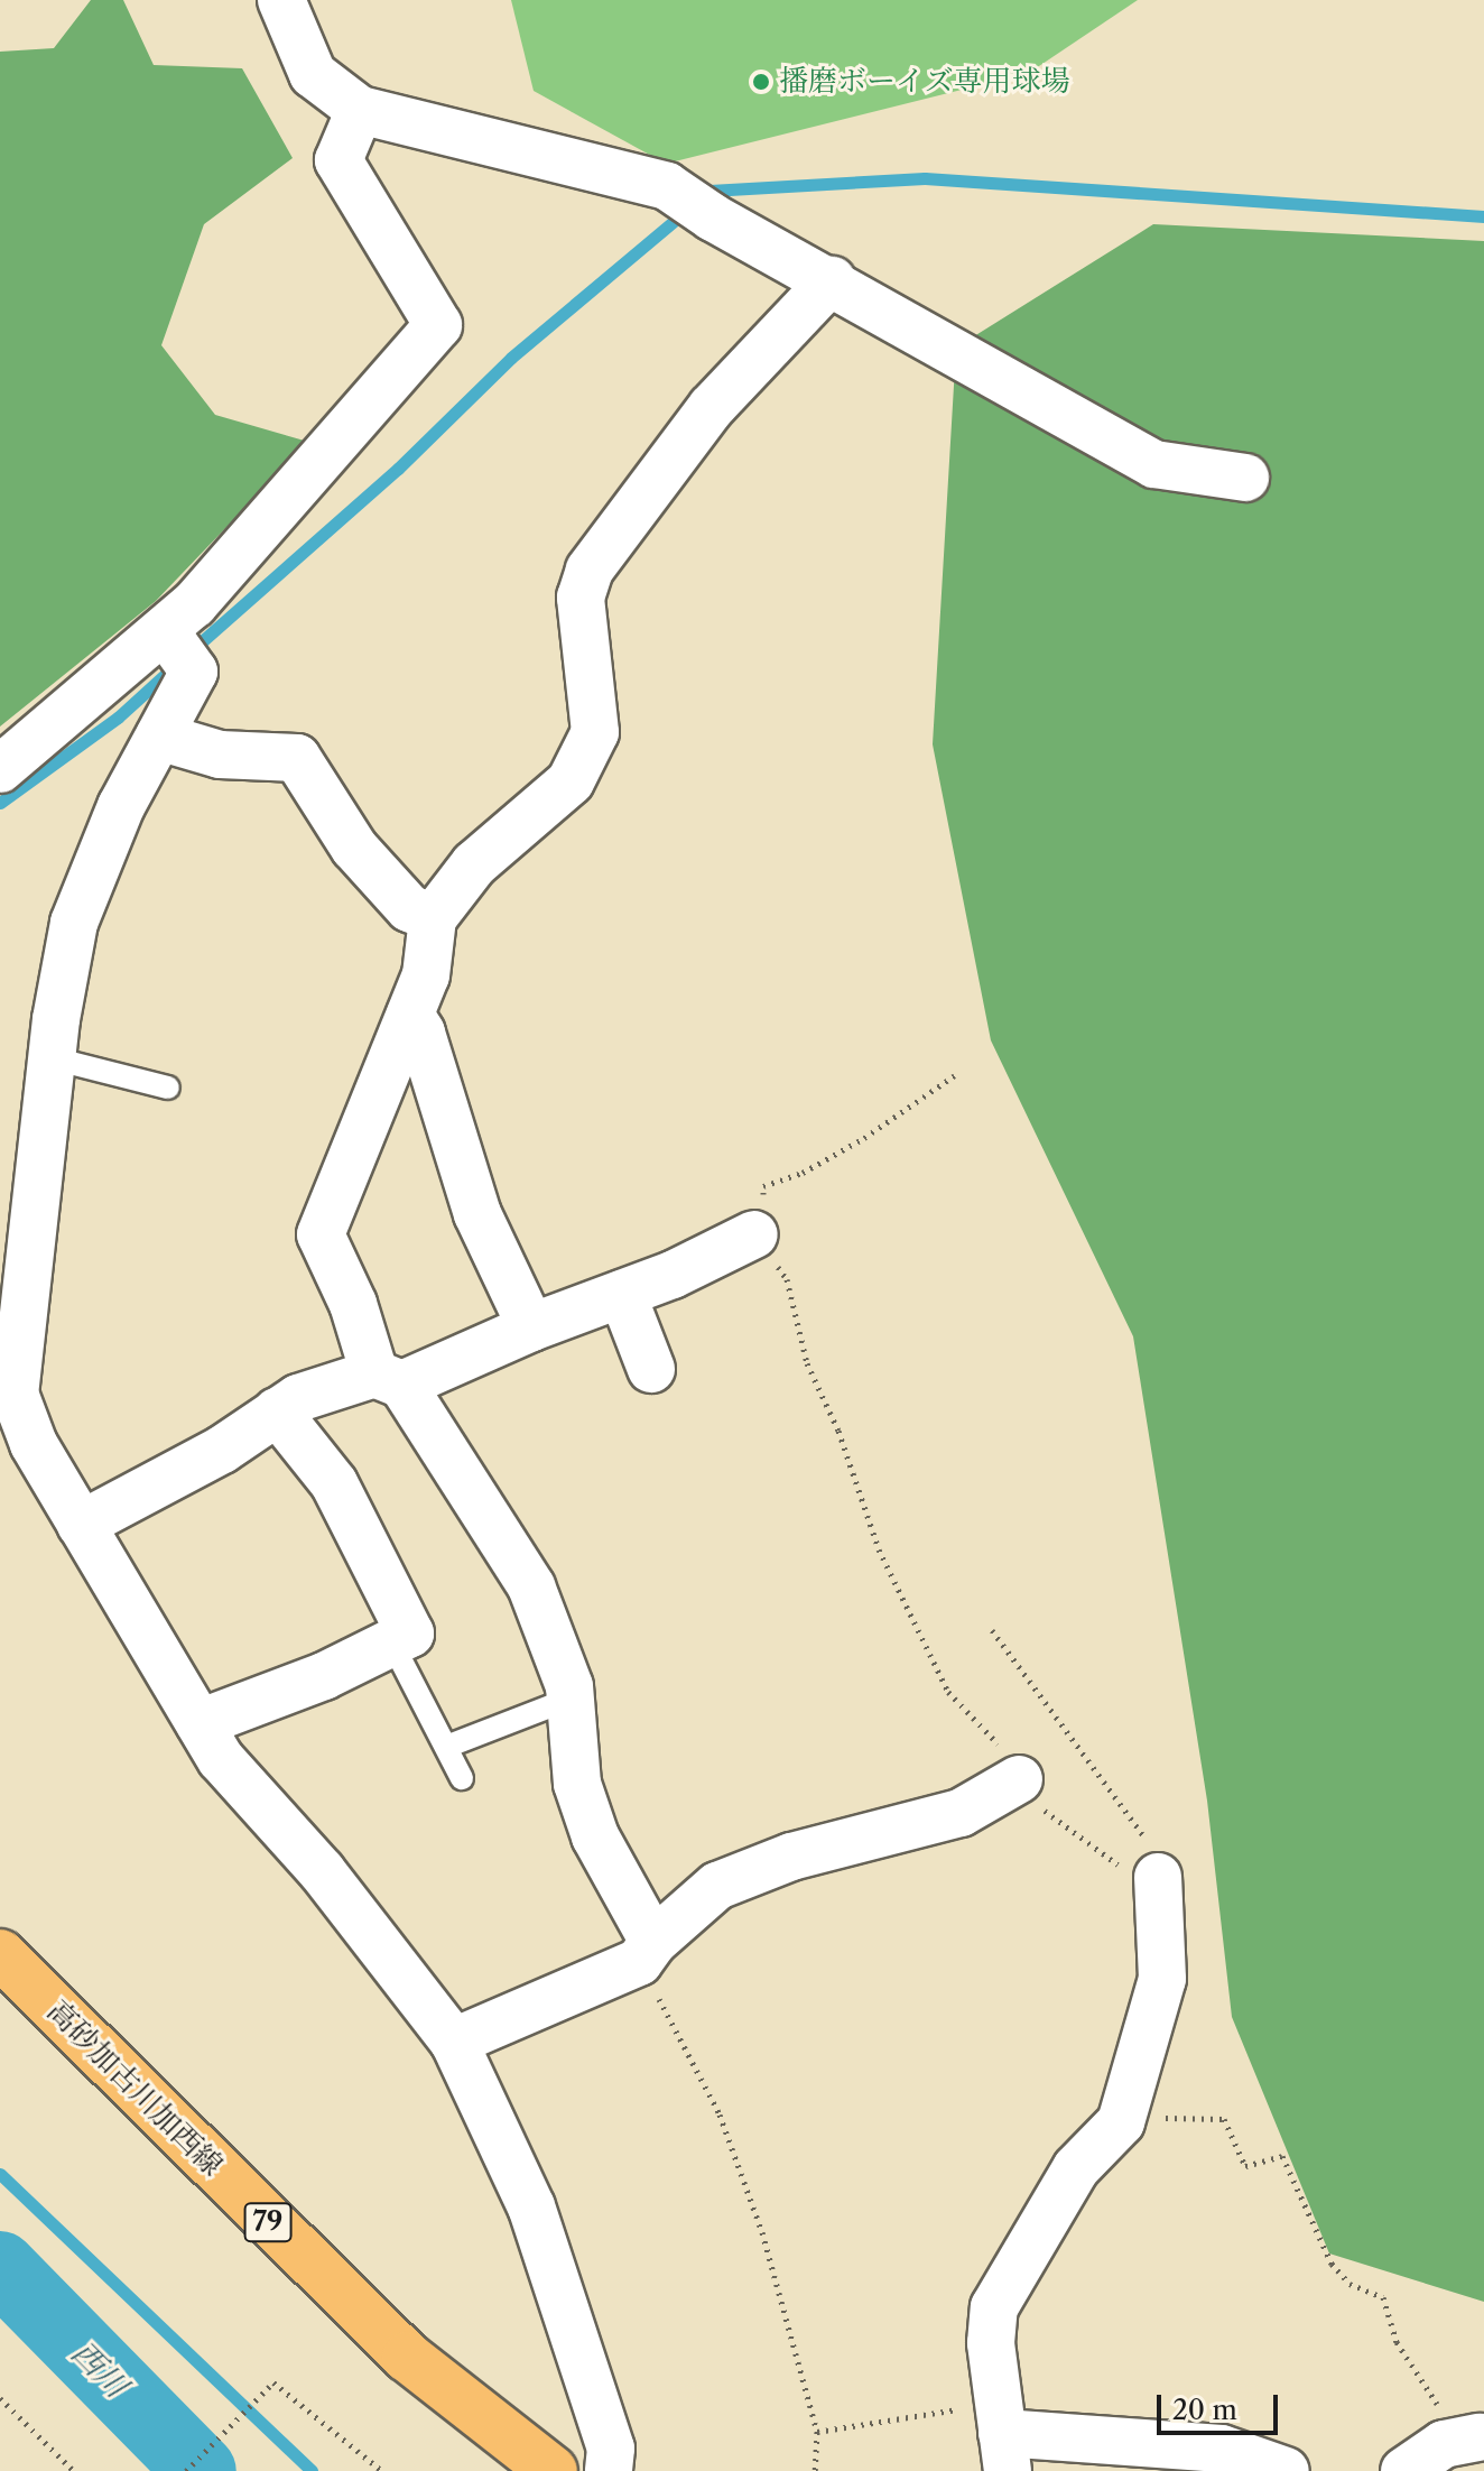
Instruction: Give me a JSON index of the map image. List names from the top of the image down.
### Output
{
  "streets": {
    "main road": ["高砂加古川加西線", "79"]
  },
  "water": ["西川"],
  "places": ["播磨ボーイズ専用球場"],
  "scale_bar": "20 m"
}
